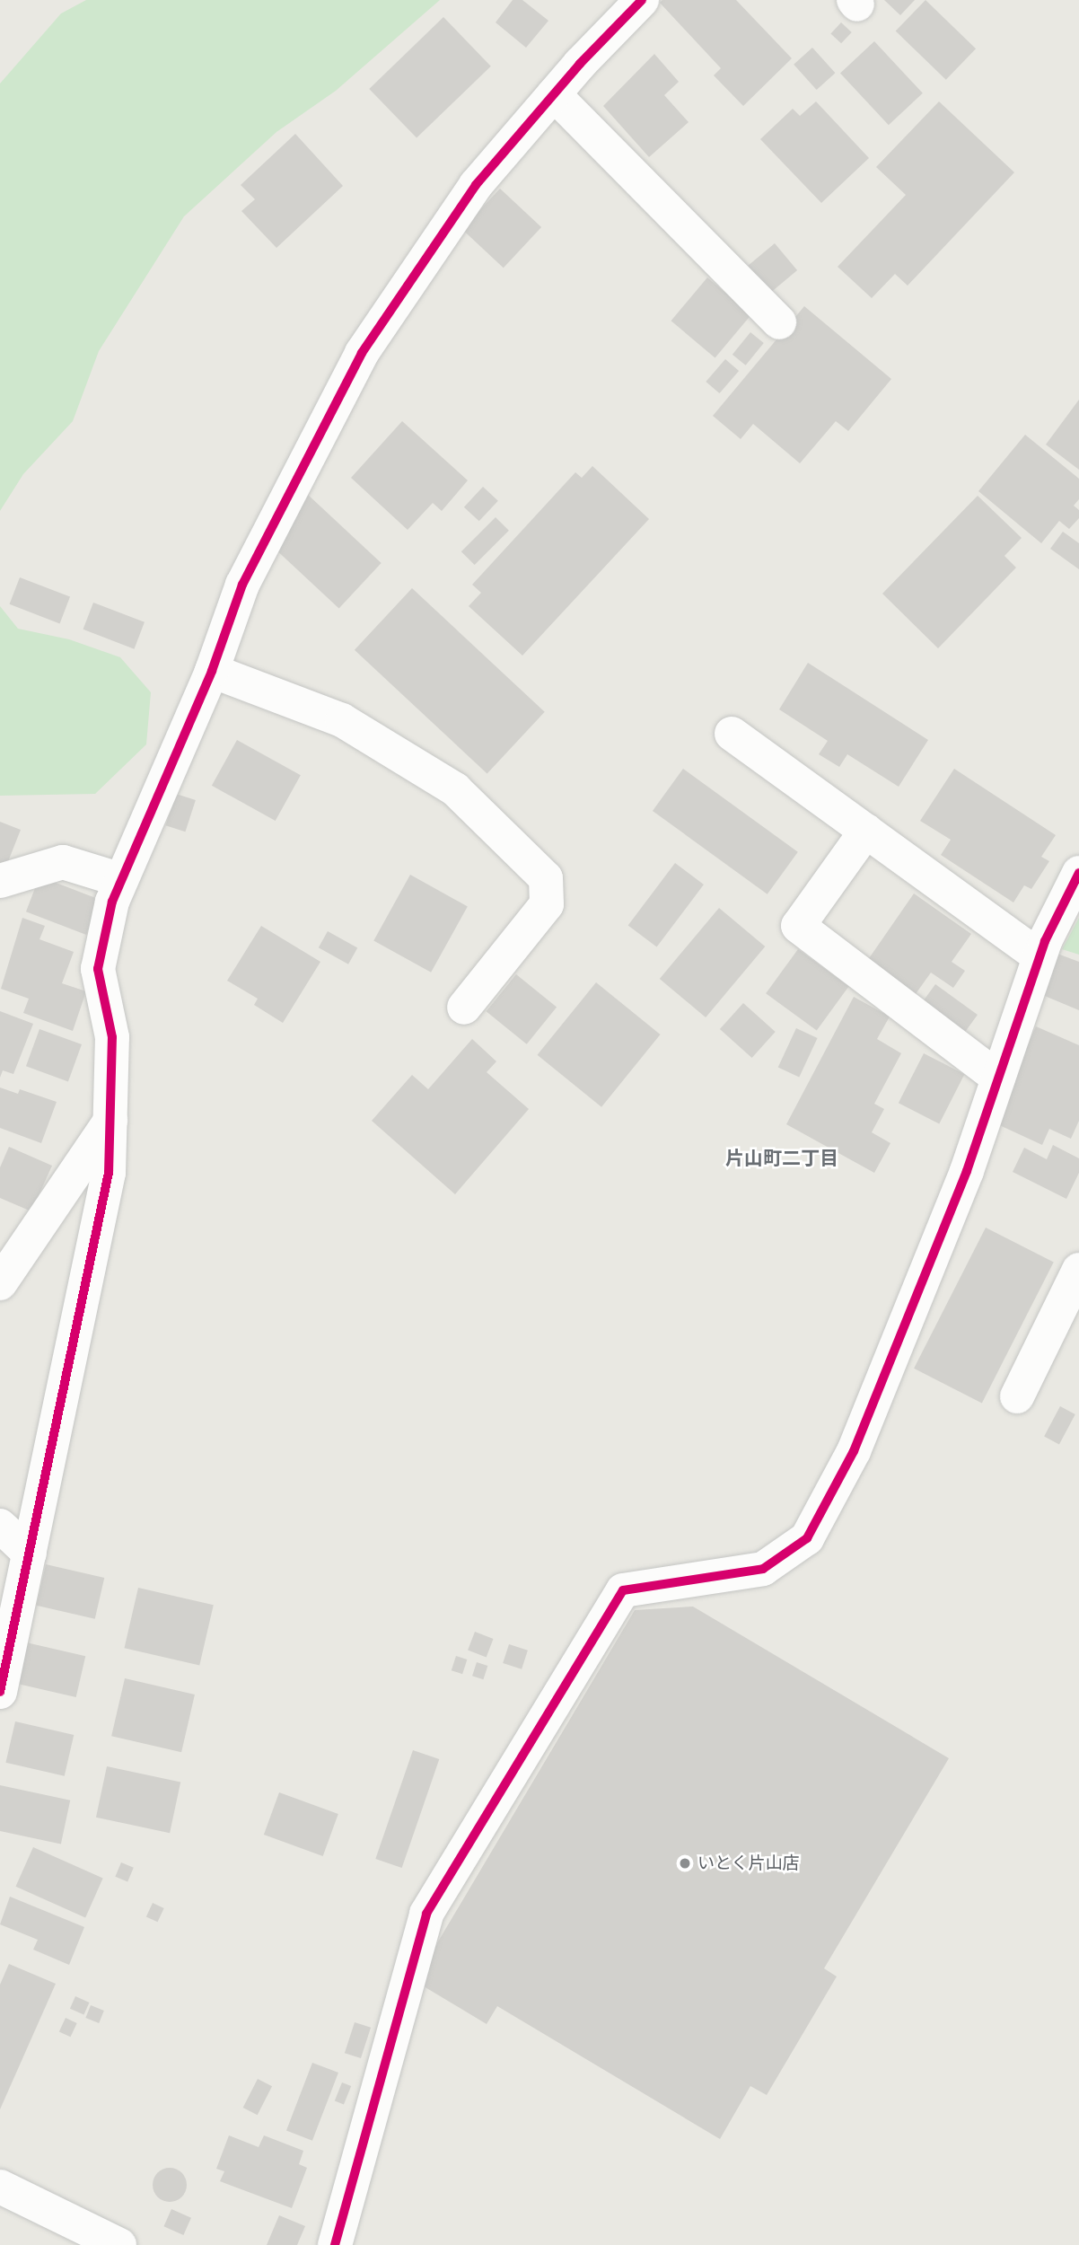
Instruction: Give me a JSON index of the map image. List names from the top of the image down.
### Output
{
  "districts": ["片山町二丁目"],
  "places": ["いとく片山店"]
}
